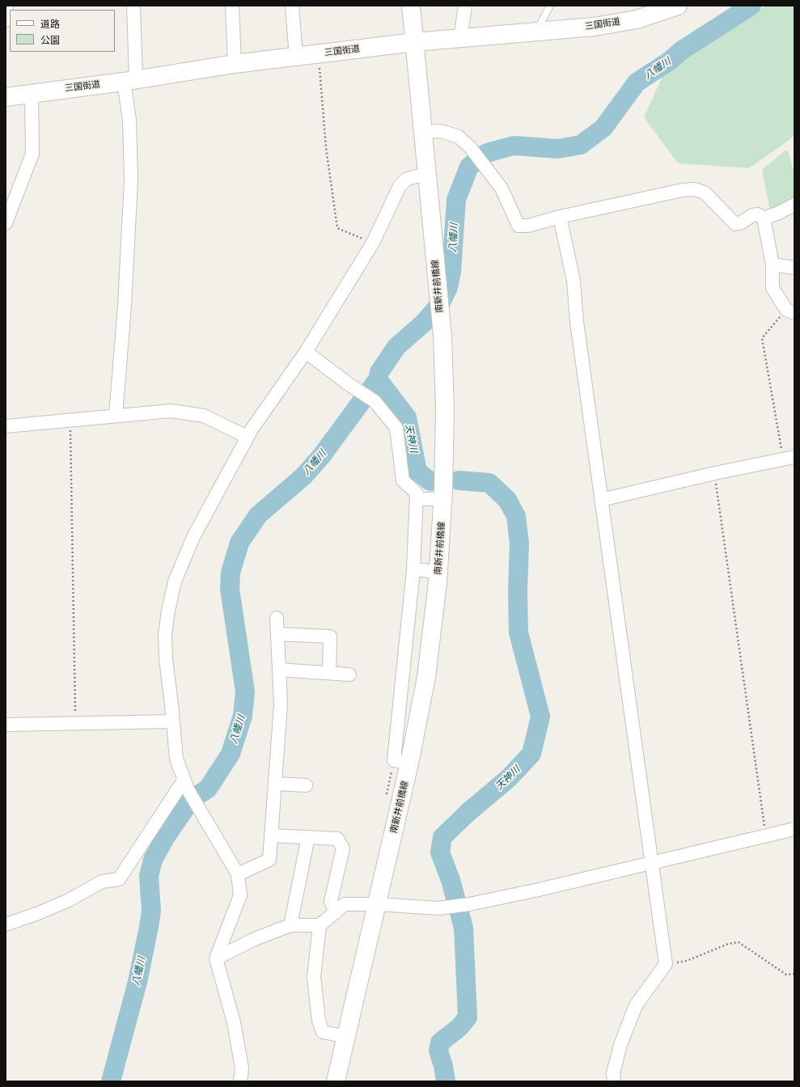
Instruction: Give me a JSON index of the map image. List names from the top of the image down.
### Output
{
  "streets": {
    "main road": ["三国街道", "南新井前橋線"]
  },
  "crossings": [
    ["三国街道", "南新井前橋線"]
  ],
  "water": ["八幡川", "天神川"],
  "legend": ["道路", "公園"]
}
